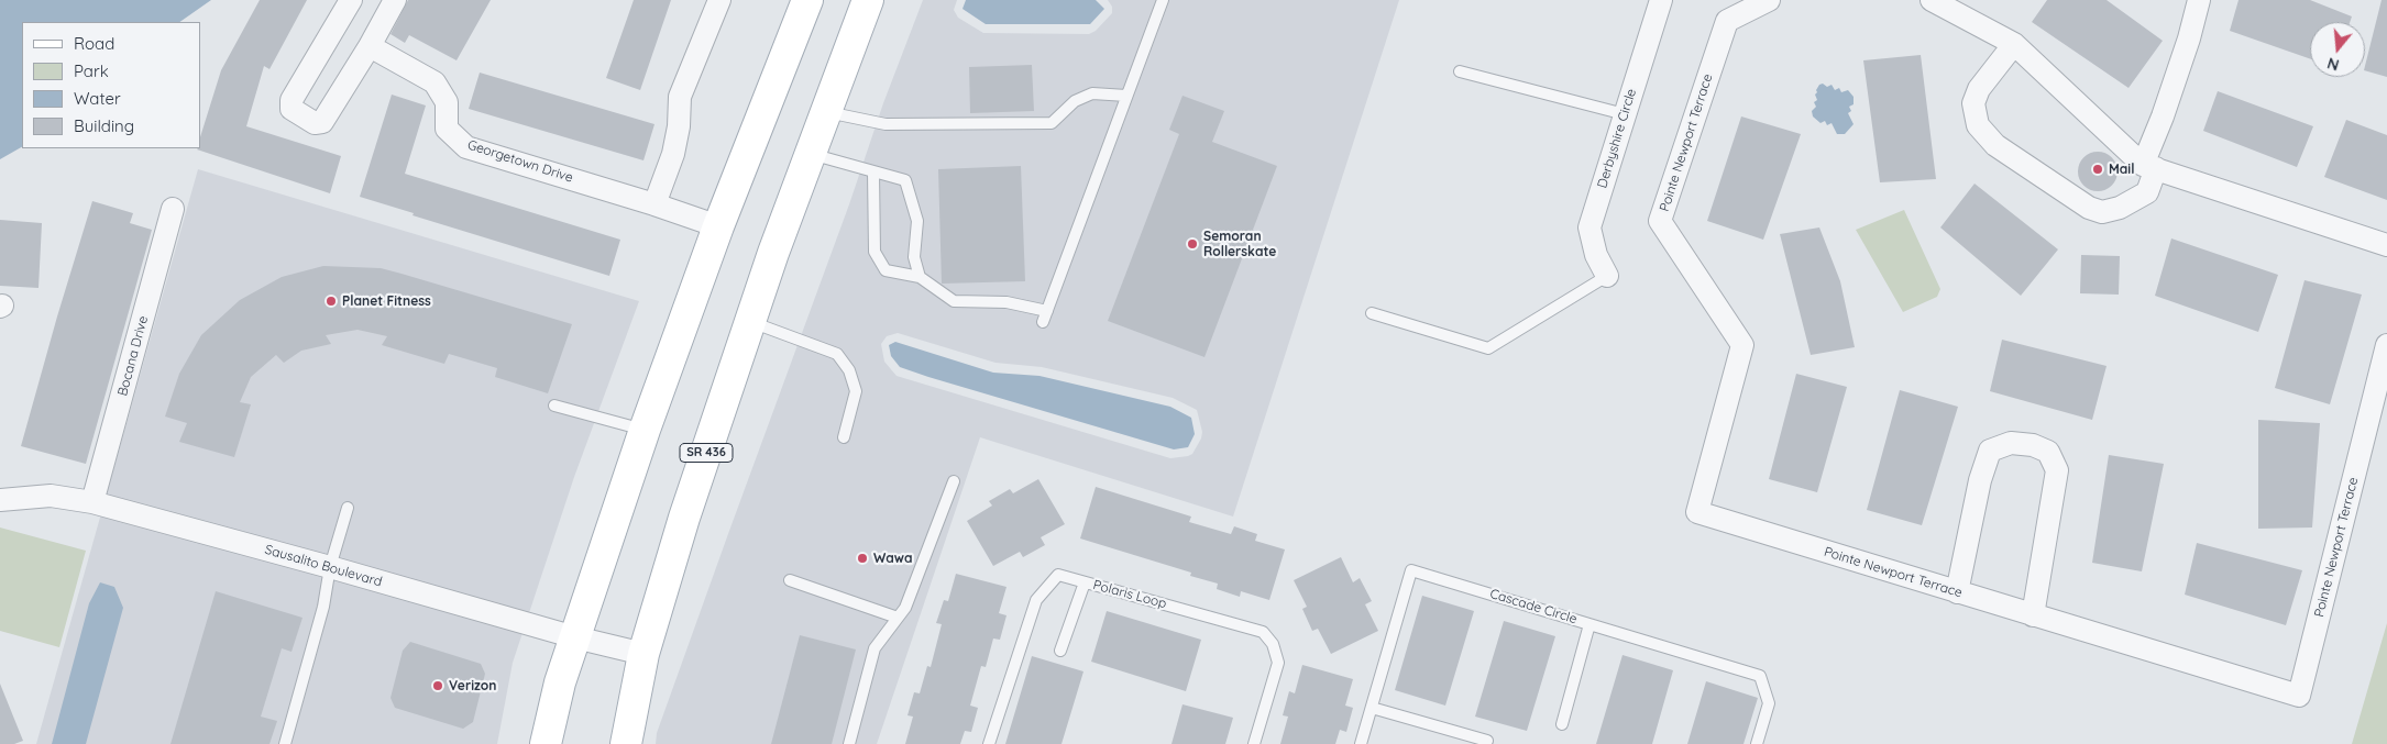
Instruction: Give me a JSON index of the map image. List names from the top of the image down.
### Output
{
  "streets": {
    "main road": ["SR 436"],
    "street": [
      "Derbyshire Circle",
      "Pointe Newport Terrace",
      "Georgetown Drive",
      "Bocana Drive",
      "Sausalito Boulevard"
    ],
    "lane": ["Polaris Loop", "Cascade Circle"]
  },
  "crossings": [
    ["Bocana Drive", "Sausalito Boulevard"],
    ["SR 436", "Sausalito Boulevard"]
  ],
  "places": [
    "Mail",
    "Semoran Rollerskate",
    "Planet Fitness",
    "Wawa",
    "Verizon"
  ],
  "legend": [
    "Road",
    "Park",
    "Water",
    "Building"
  ],
  "north": "bottom"
}
